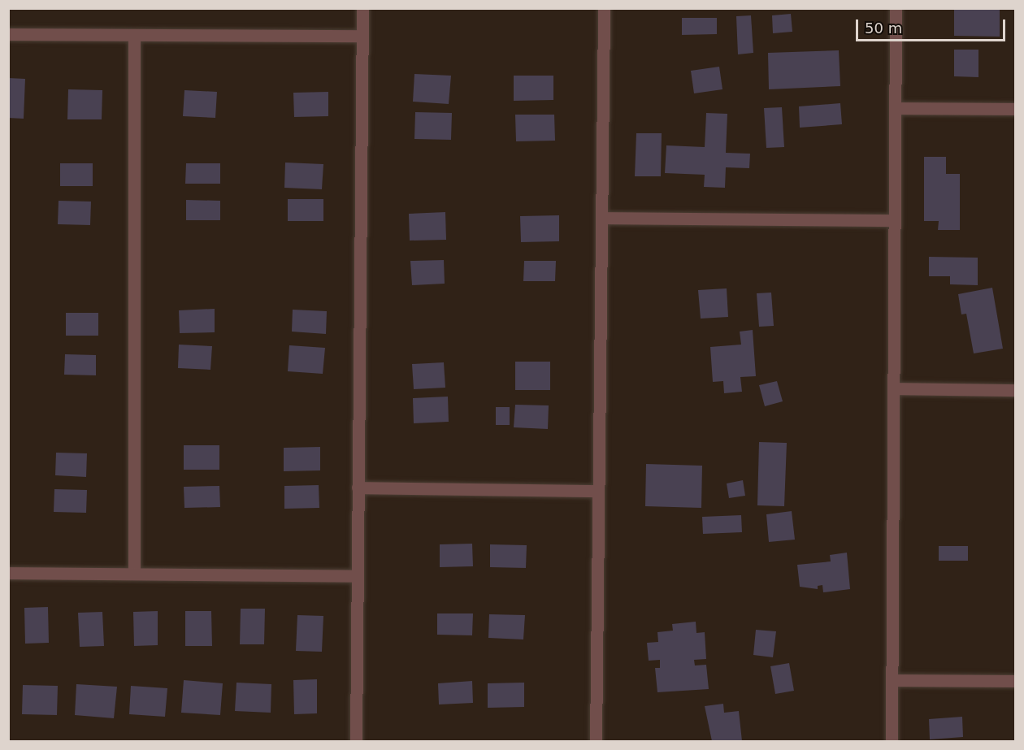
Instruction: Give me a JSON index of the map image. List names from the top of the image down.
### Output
{
  "scale_bar": "50 m"
}
